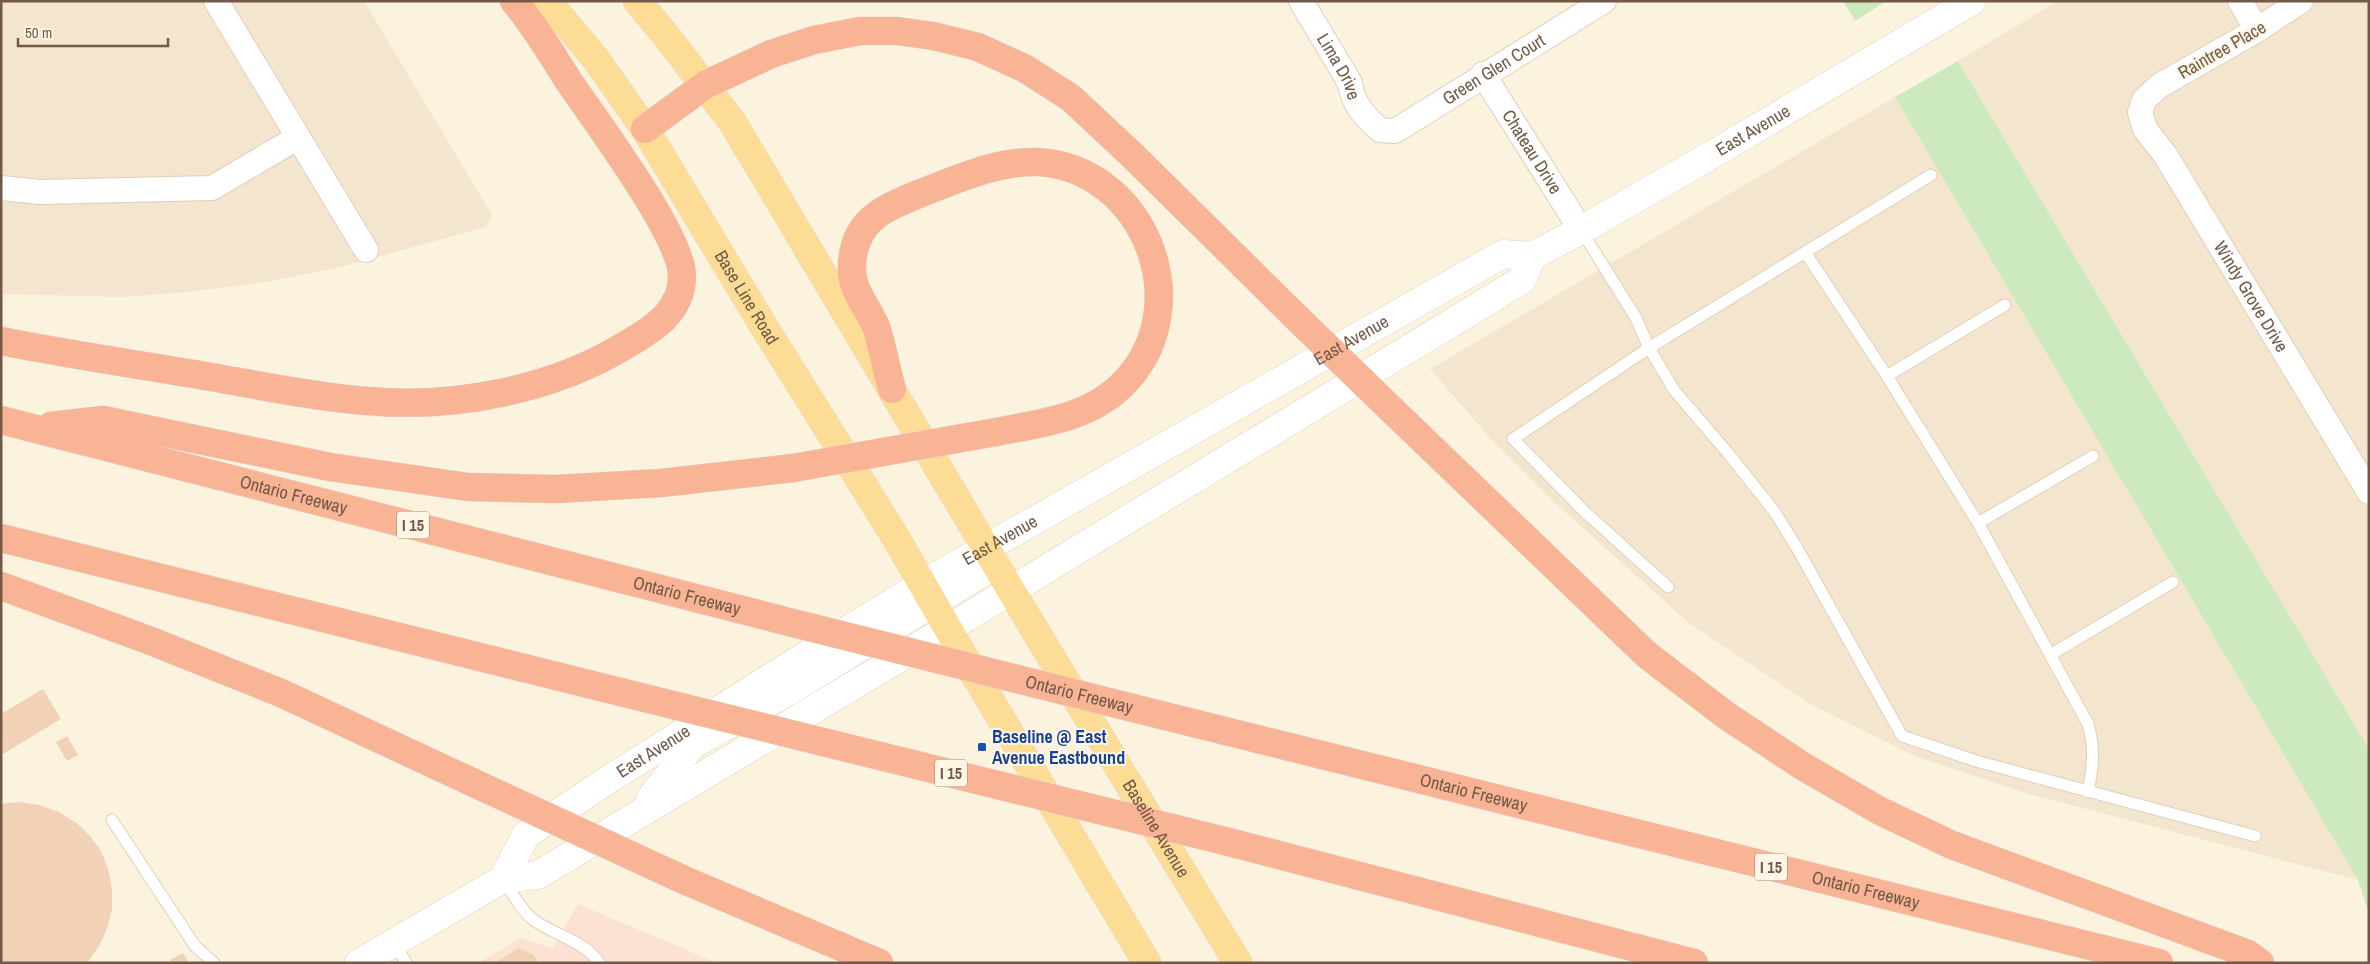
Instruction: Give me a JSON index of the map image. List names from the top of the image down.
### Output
{
  "streets": {
    "highway": ["Ontario Freeway", "I 15"],
    "main road": ["East Avenue", "Base Line Road", "Baseline Avenue"],
    "street": [
      "Raintree Place",
      "Lima Drive",
      "Green Glen Court",
      "Chateau Drive",
      "Windy Grove Drive"
    ]
  },
  "crossings": [
    ["Raintree Place", "Windy Grove Drive"],
    ["Lima Drive", "Green Glen Court"],
    ["Green Glen Court", "Chateau Drive"],
    ["East Avenue", "Chateau Drive"],
    ["East Avenue", "Base Line Road"],
    ["East Avenue", "Baseline Avenue"]
  ],
  "places": {
    "transit": ["Baseline @ East Avenue Eastbound"]
  },
  "scale_bar": "50 m"
}
